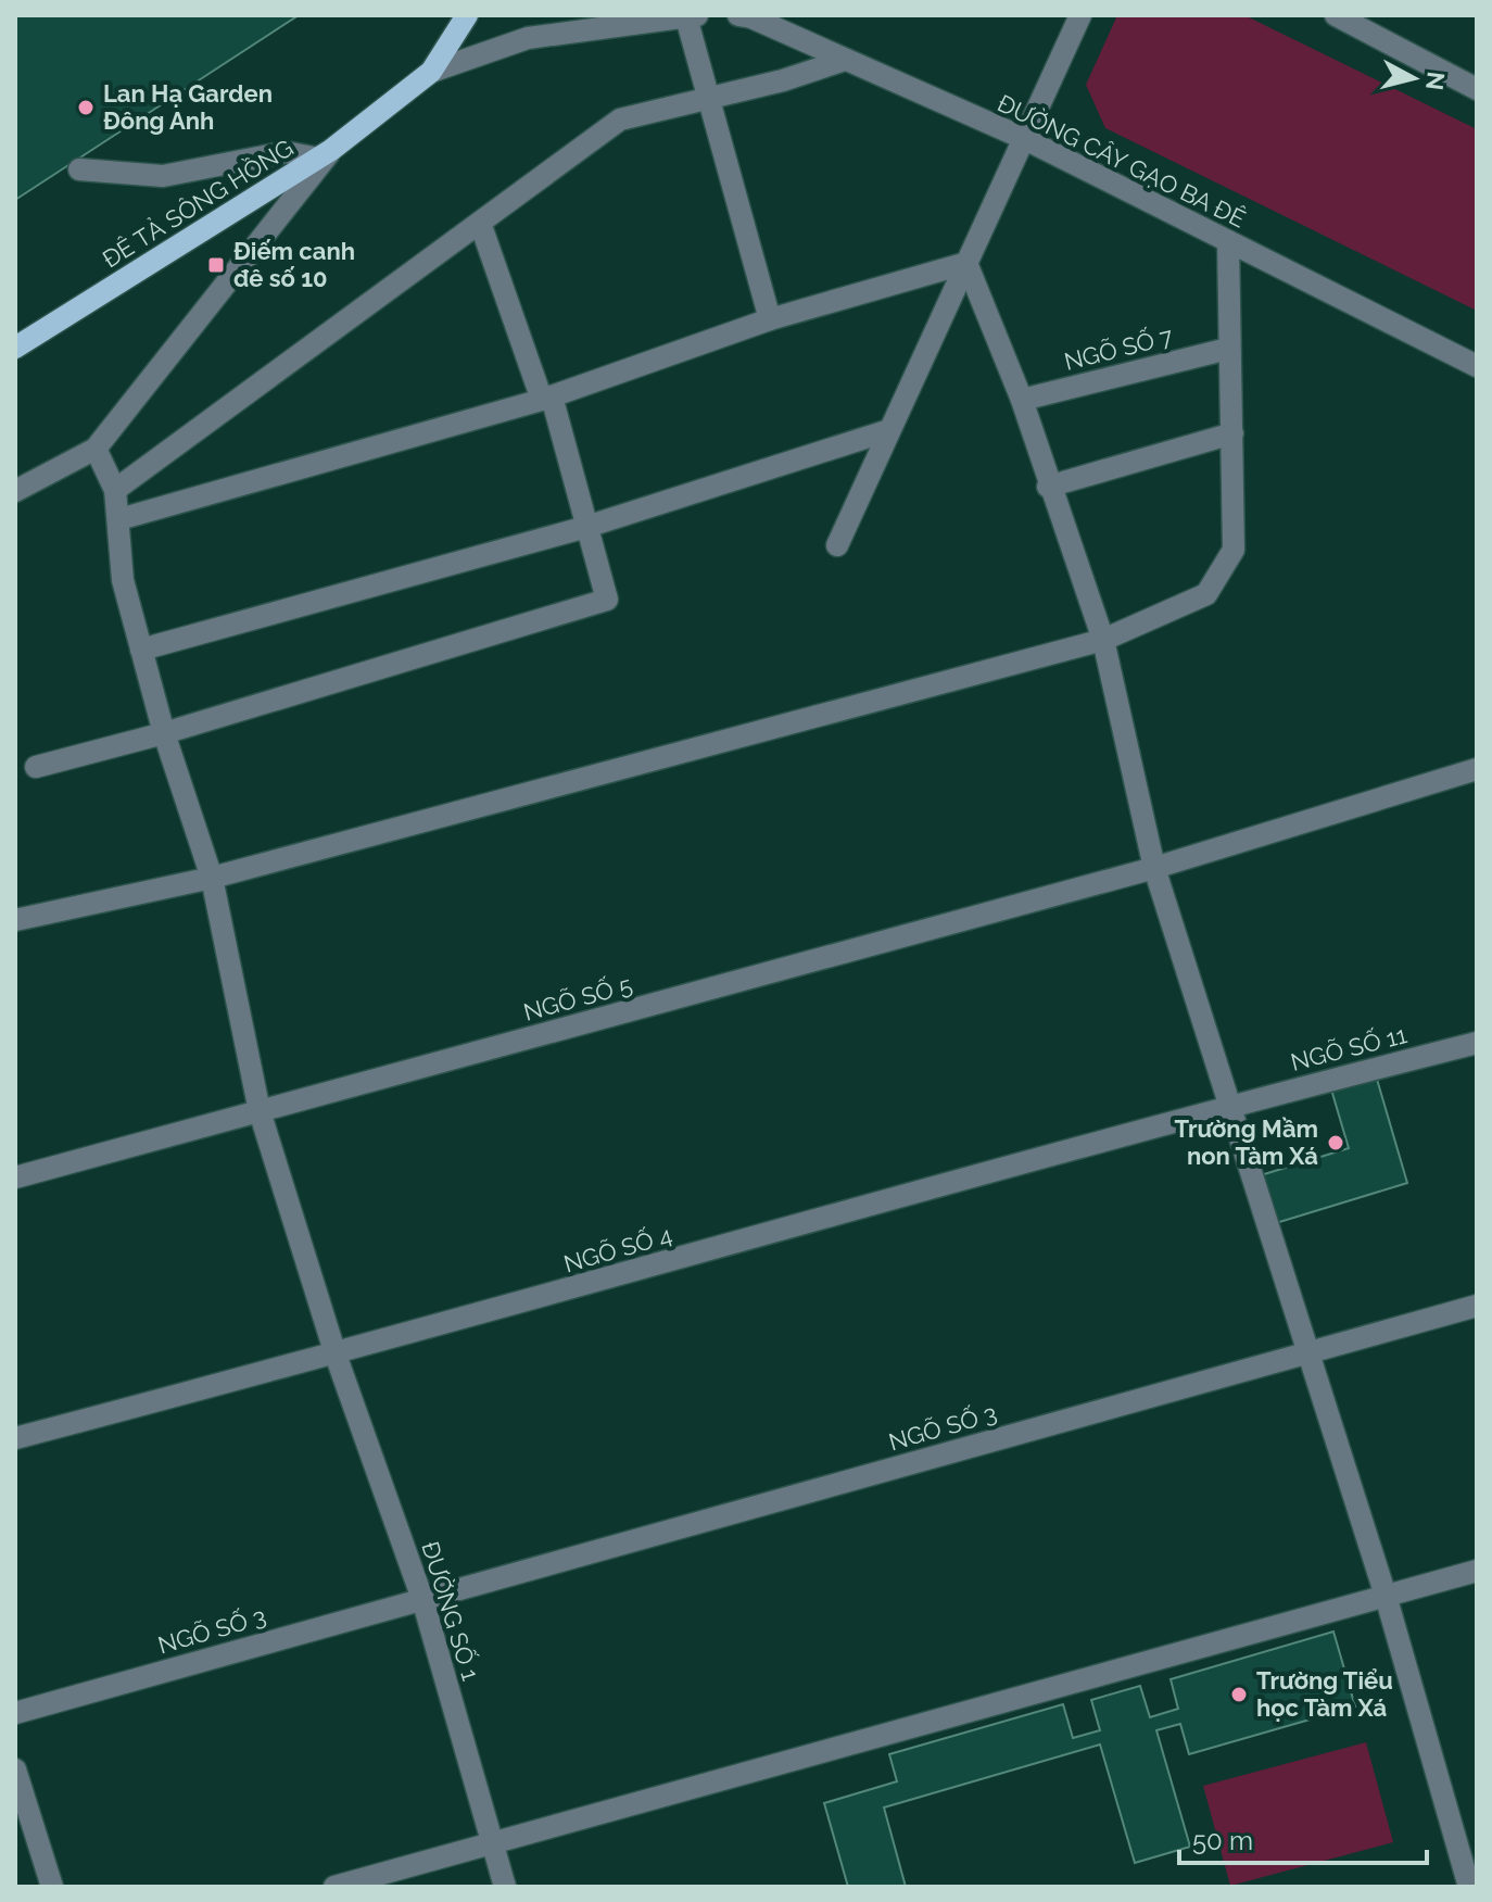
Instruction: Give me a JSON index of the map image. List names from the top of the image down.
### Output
{
  "streets": {
    "main road": ["ĐÊ TẢ SÔNG HỒNG"],
    "street": [
      "ĐƯỜNG CÂY GẠO BA ĐÊ",
      "NGÕ SỐ 7",
      "NGÕ SỐ 5",
      "NGÕ SỐ 11",
      "NGÕ SỐ 4",
      "NGÕ SỐ 3",
      "ĐƯỜNG SỐ 1"
    ]
  },
  "crossings": [
    ["NGÕ SỐ 5", "ĐƯỜNG SỐ 1"],
    ["NGÕ SỐ 11", "NGÕ SỐ 4"],
    ["NGÕ SỐ 4", "ĐƯỜNG SỐ 1"],
    ["NGÕ SỐ 3", "ĐƯỜNG SỐ 1"]
  ],
  "places": {
    "other": ["Lan Hạ Garden Đông Anh", "Trường Mầm non Tàm Xá", "Trường Tiểu học Tàm Xá"],
    "transit": ["Điếm canh đê số 10"]
  },
  "scale_bar": "50 m",
  "north": "right"
}
